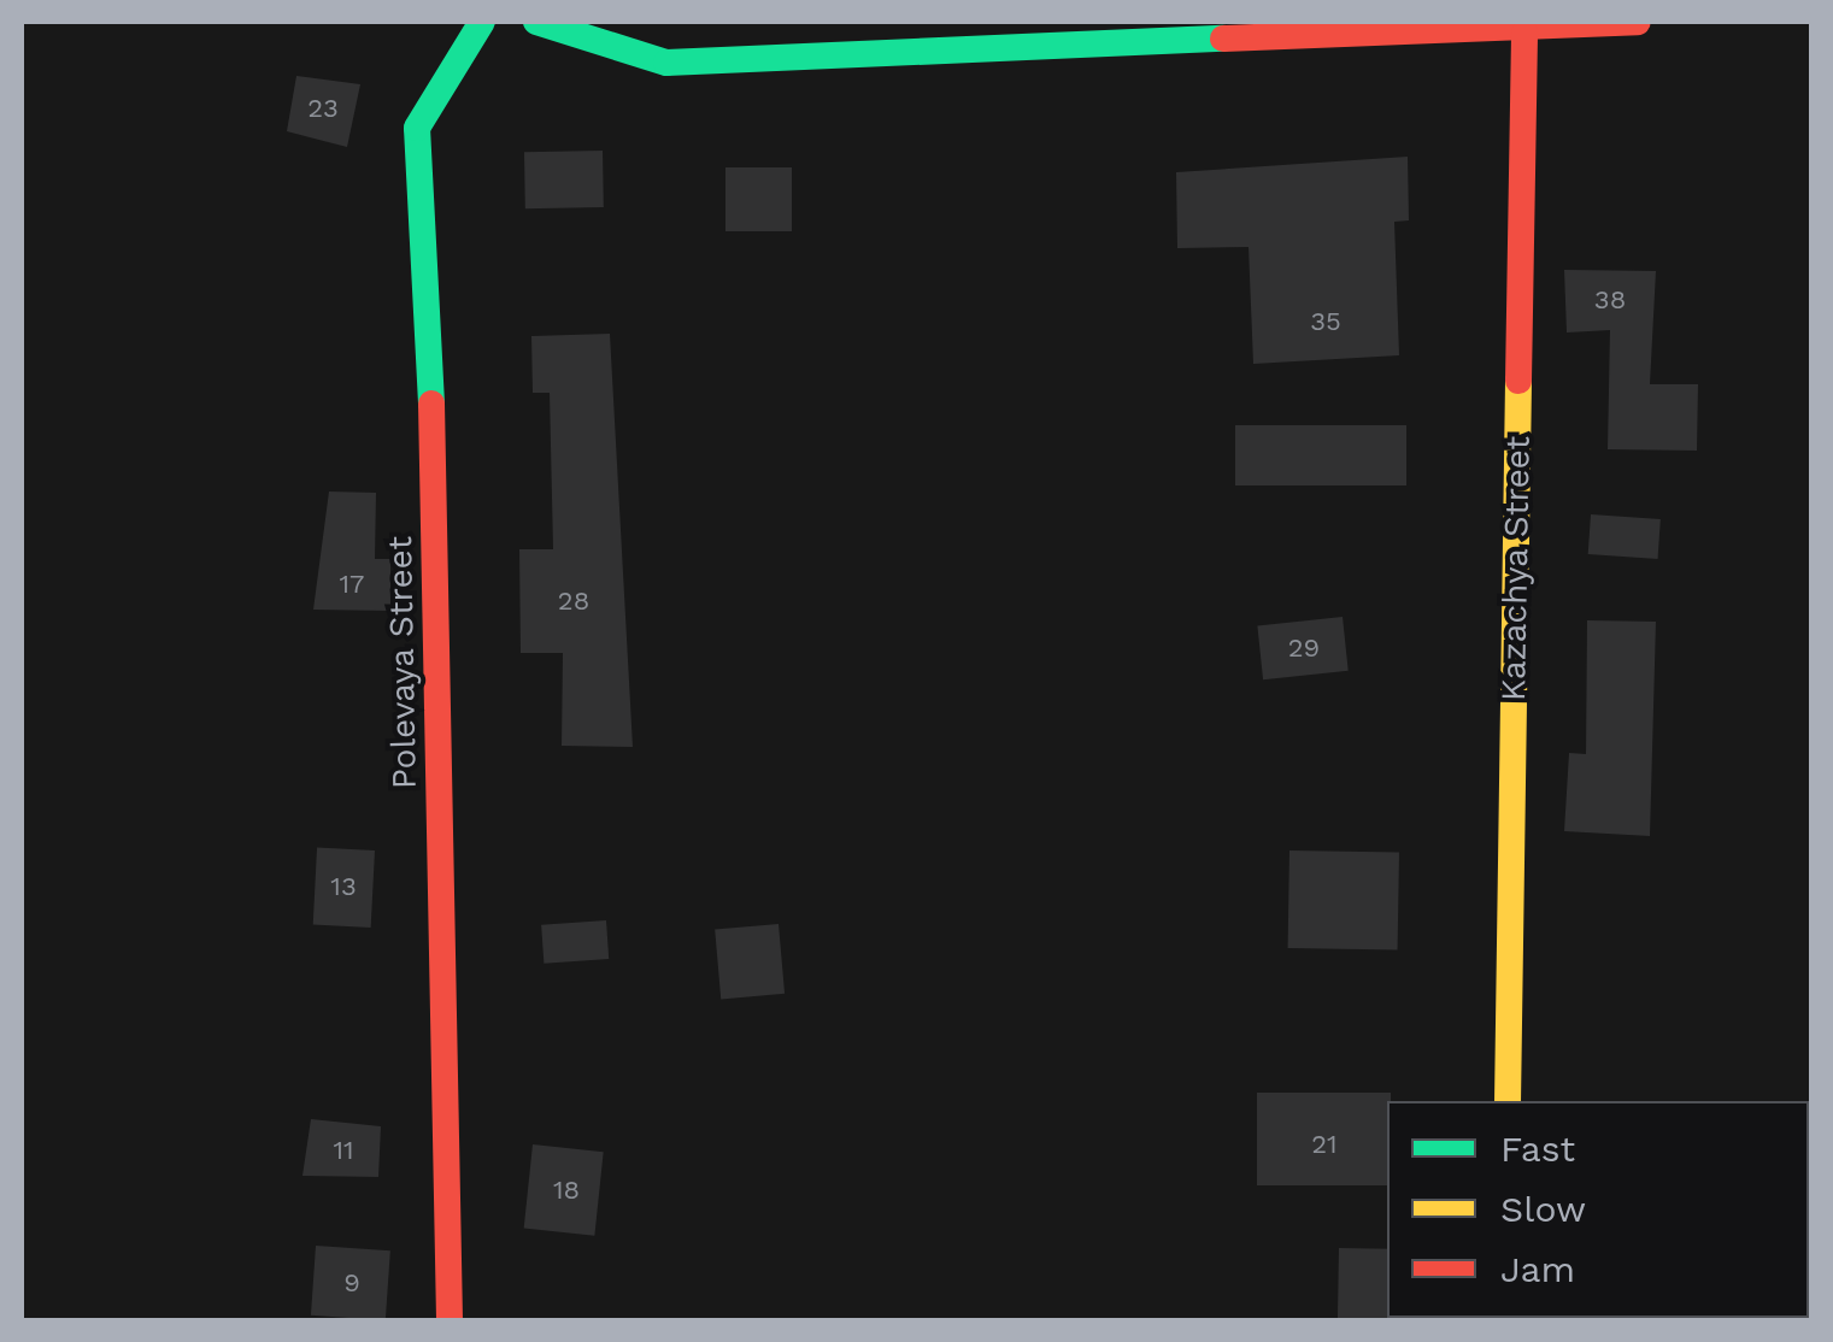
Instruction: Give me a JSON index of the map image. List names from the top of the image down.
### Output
{
  "streets": {
    "street": ["Kazachya Street", "Polevaya Street"]
  },
  "house_numbers": [
    "23",
    "38",
    "35",
    "17",
    "28",
    "29",
    "13",
    "21",
    "11",
    "18",
    "9"
  ],
  "legend": ["Fast", "Slow", "Jam"]
}
